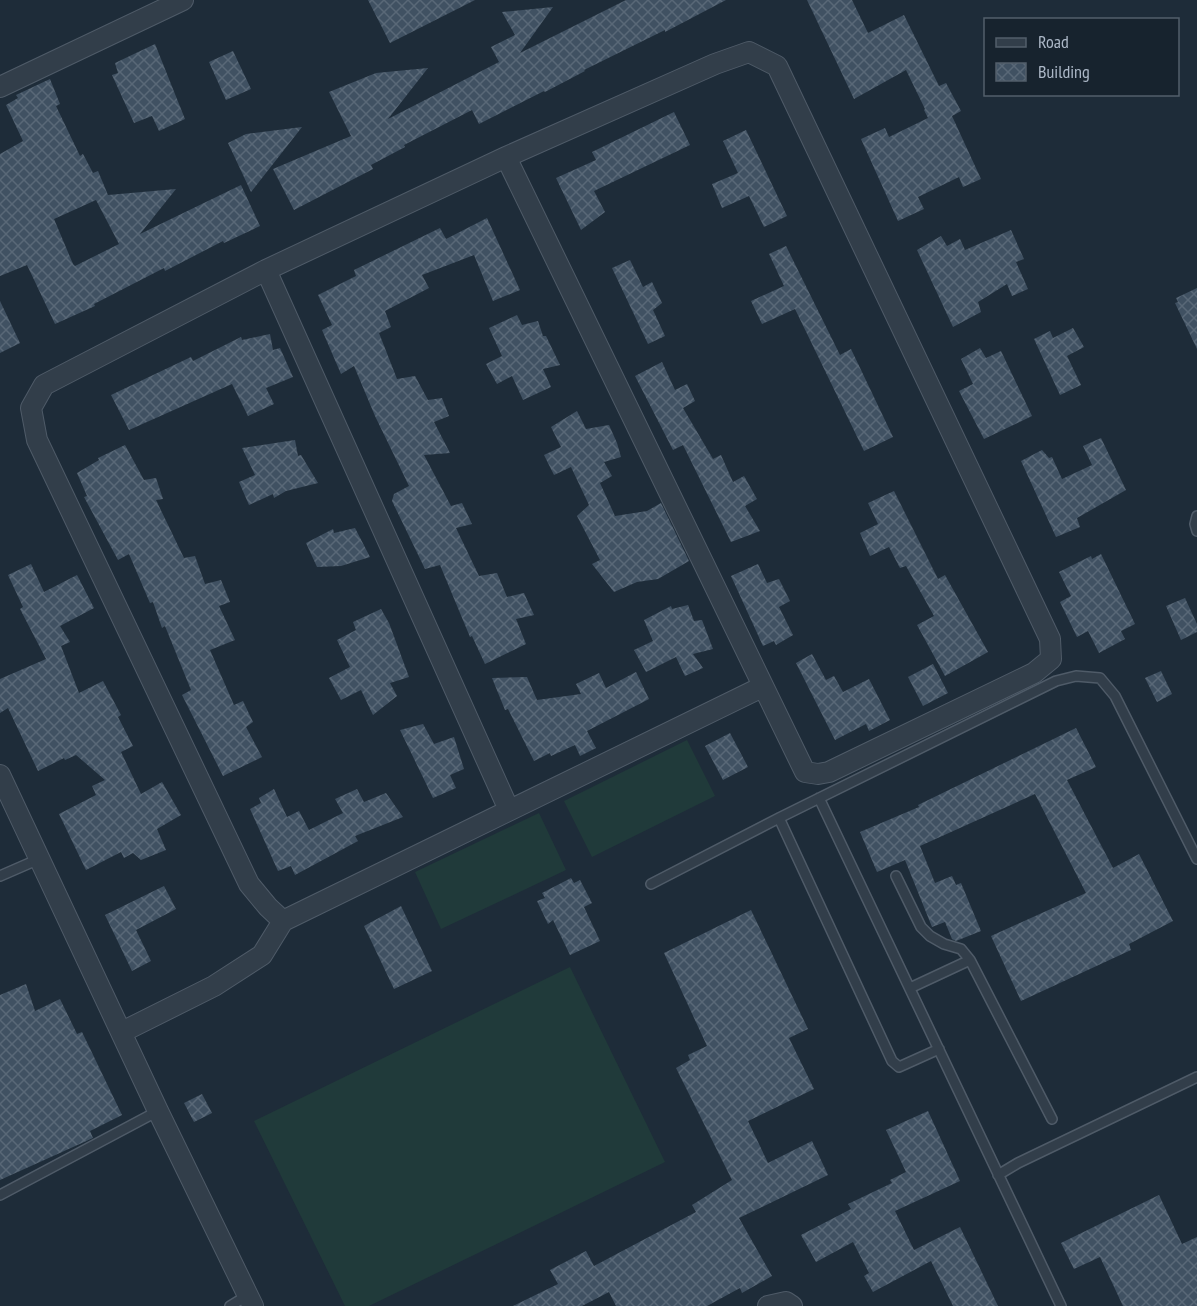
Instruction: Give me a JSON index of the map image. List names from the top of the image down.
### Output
{
  "legend": ["Road", "Building"]
}
